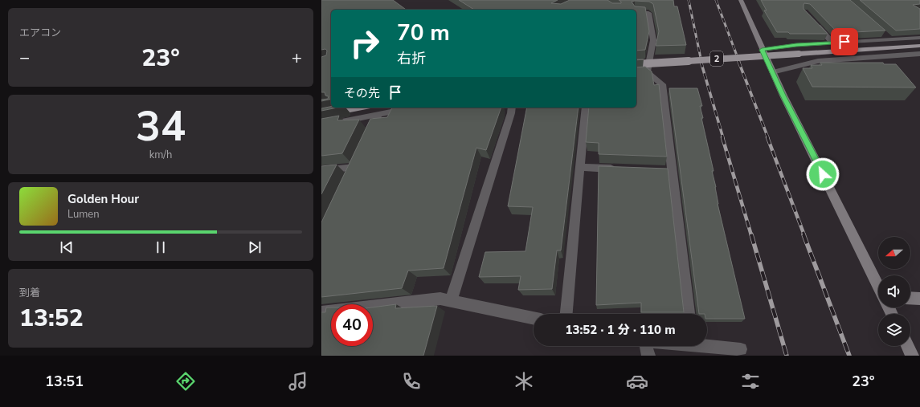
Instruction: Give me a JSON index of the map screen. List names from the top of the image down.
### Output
{
  "streets": {
    "main road": ["2"]
  },
  "north": "left",
  "page": {
    "tile": [
      "エアコン",
      ["34", "km/h"],
      ["到着", "13:52"]
    ],
    "turn": ["70 m", "右折"],
    "heat": ["−", "23°", "+"],
    "then": "その先",
    "song": ["Golden Hour", "Lumen"],
    "limit": "40",
    "trip": "13:52 · 1 分 · 110 m",
    "tabs": ["13:51", "23°"]
  }
}
